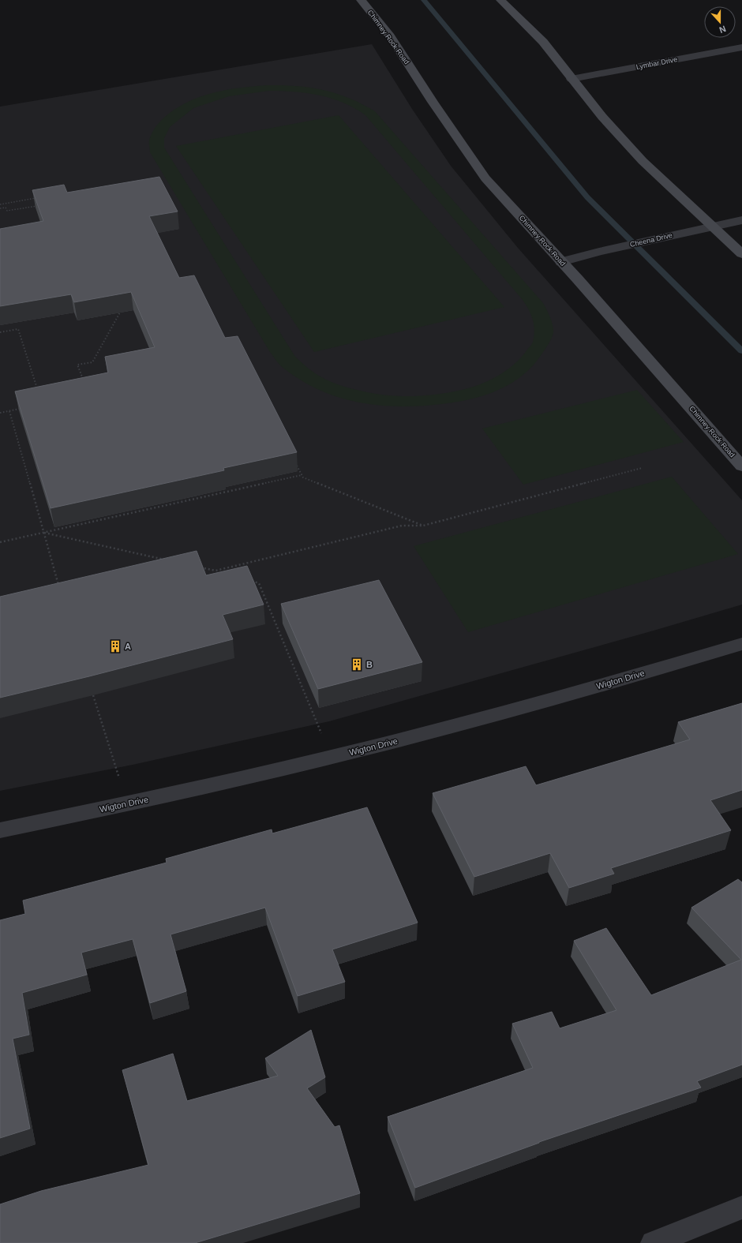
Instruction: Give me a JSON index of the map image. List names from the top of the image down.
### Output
{
  "streets": {
    "main road": ["Chimney Rock Road"],
    "street": ["Lymbar Drive", "Cheena Drive", "Wigton Drive"]
  },
  "crossings": [
    ["Chimney Rock Road", "Cheena Drive"]
  ],
  "places": {
    "building": ["A", "B"]
  },
  "north": "bottom"
}
